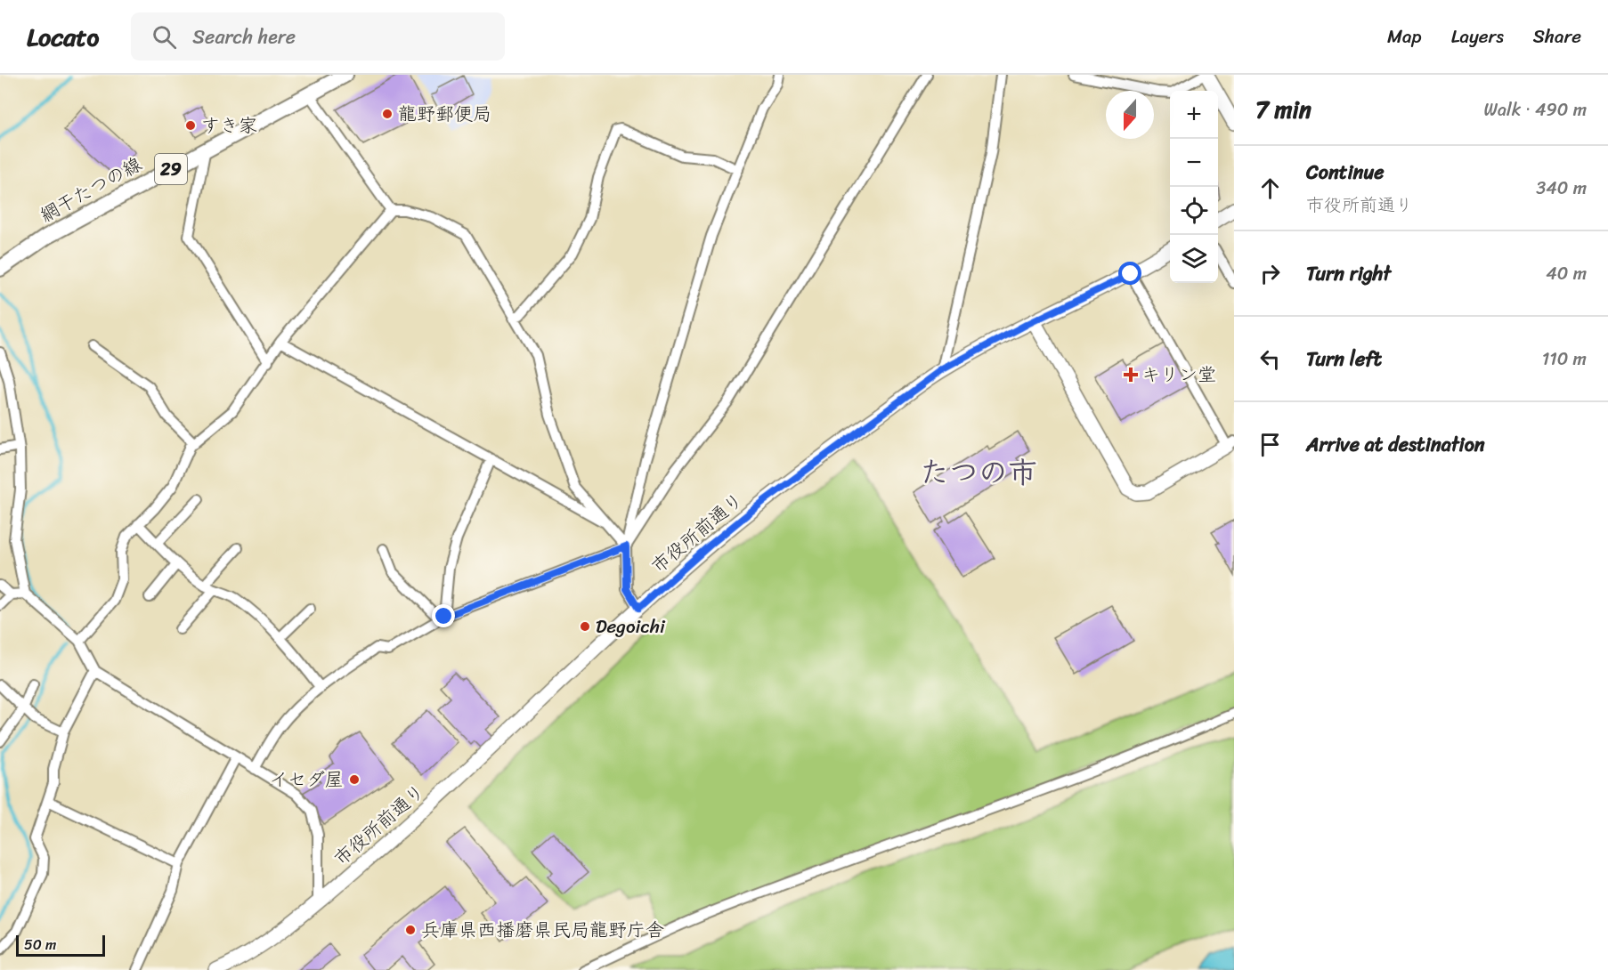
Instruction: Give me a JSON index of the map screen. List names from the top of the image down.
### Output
{
  "streets": {
    "main road": ["29", "網干たつの線"],
    "street": ["市役所前通り"]
  },
  "districts": ["たつの市"],
  "places": {
    "other": [
      "龍野郵便局",
      "すき家",
      "Degoichi",
      "イセダ屋",
      "兵庫県西播磨県民局龍野庁舎"
    ],
    "health": ["キリン堂"]
  },
  "scale_bar": "50 m",
  "north": "bottom",
  "page": {
    "header": "Locato",
    "search": "Search here",
    "nav": ["Map", "Layers", "Share"],
    "heading": ["7 min", "Walk · 490 m"],
    "map_buttons": ["+", "−"],
    "list": [
      ["Continue", "市役所前通り", "340 m"],
      ["Turn right", "40 m"],
      ["Turn left", "110 m"],
      "Arrive at destination"
    ],
    "scale": "50 m"
  }
}
